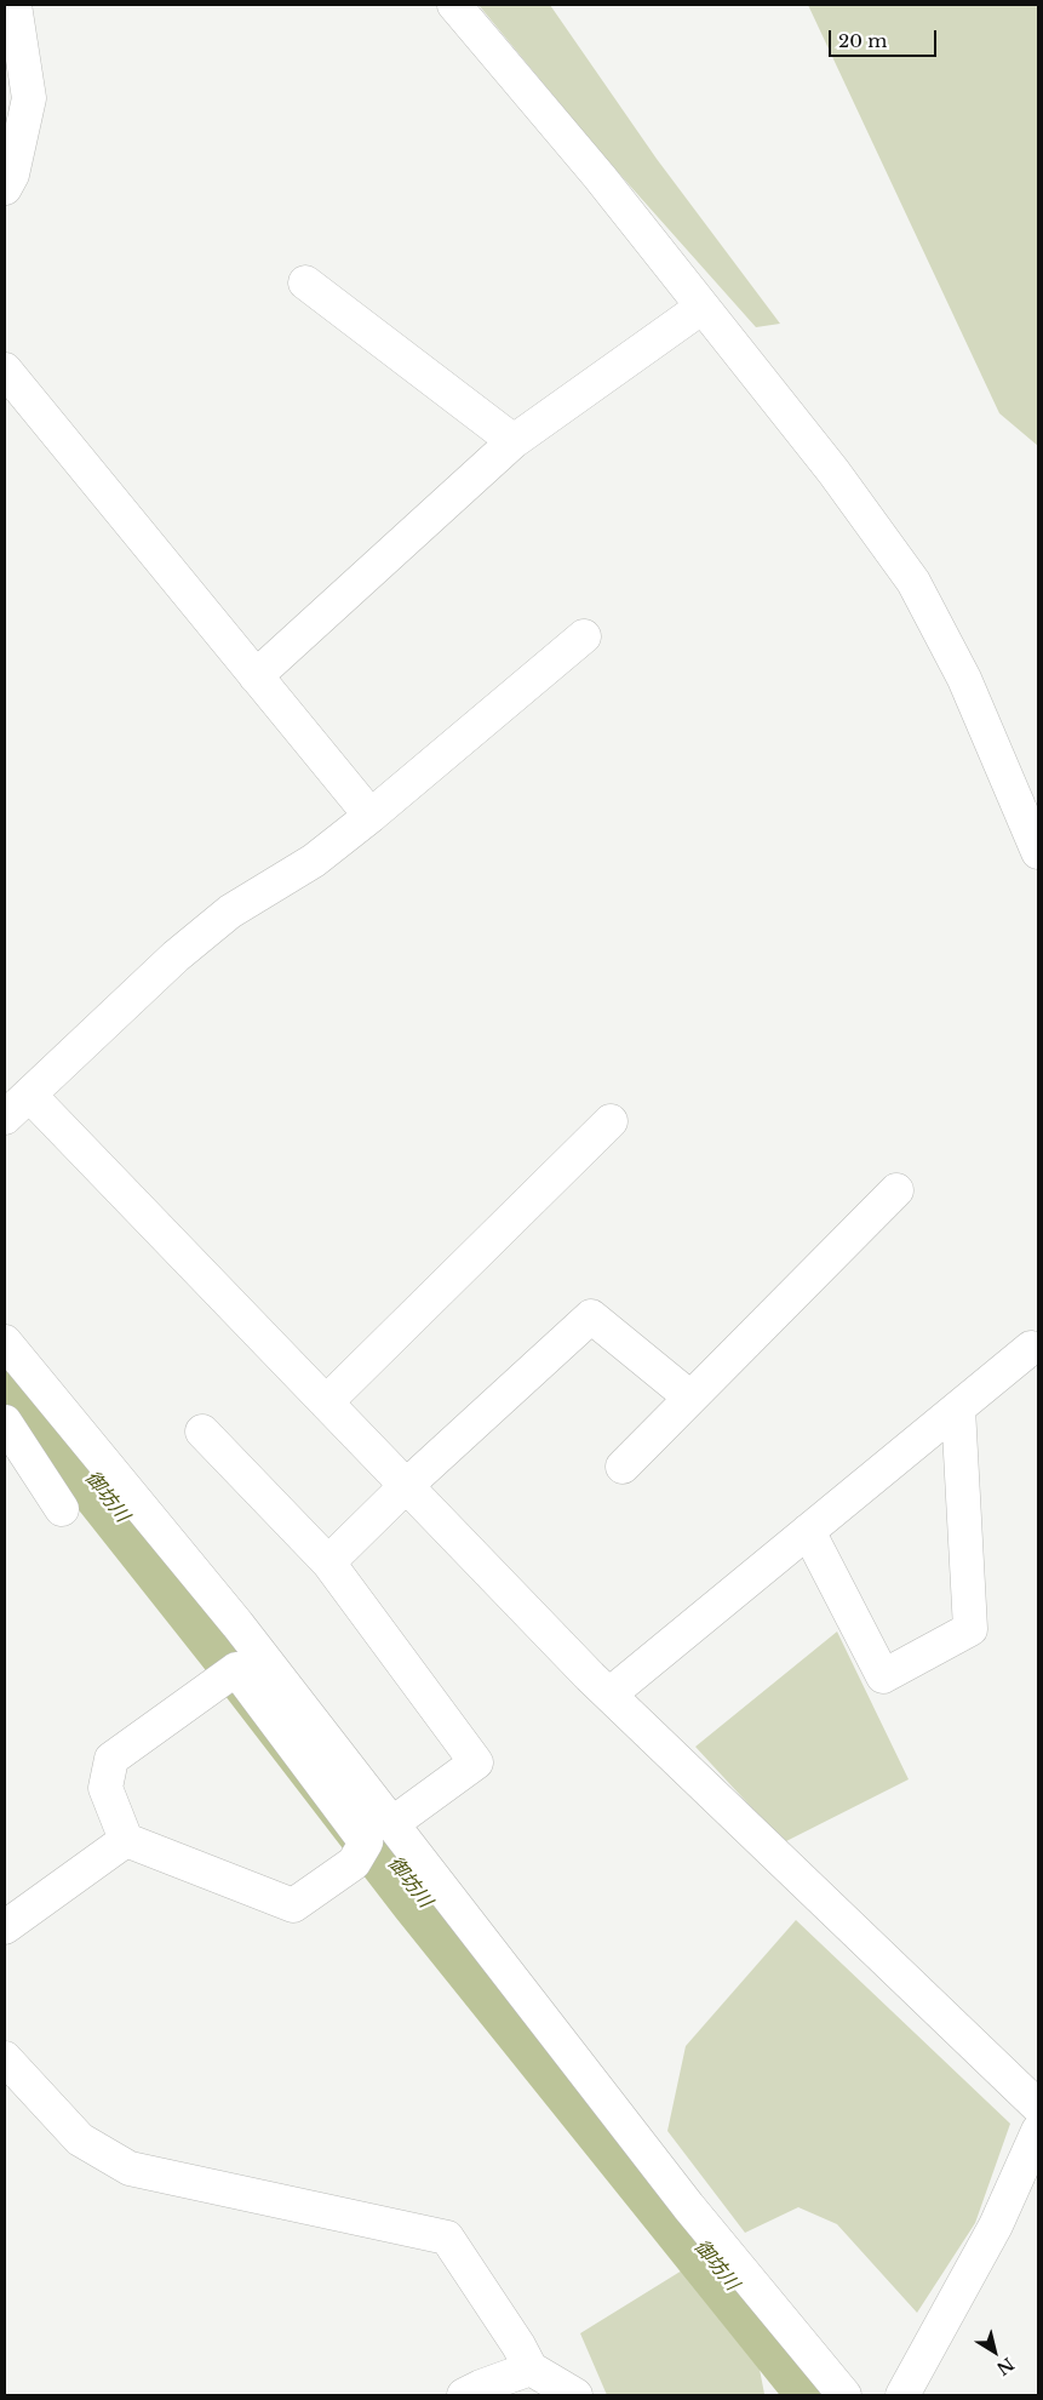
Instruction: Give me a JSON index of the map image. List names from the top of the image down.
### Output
{
  "water": ["御坊川"],
  "scale_bar": "20 m",
  "north": "bottom right"
}
